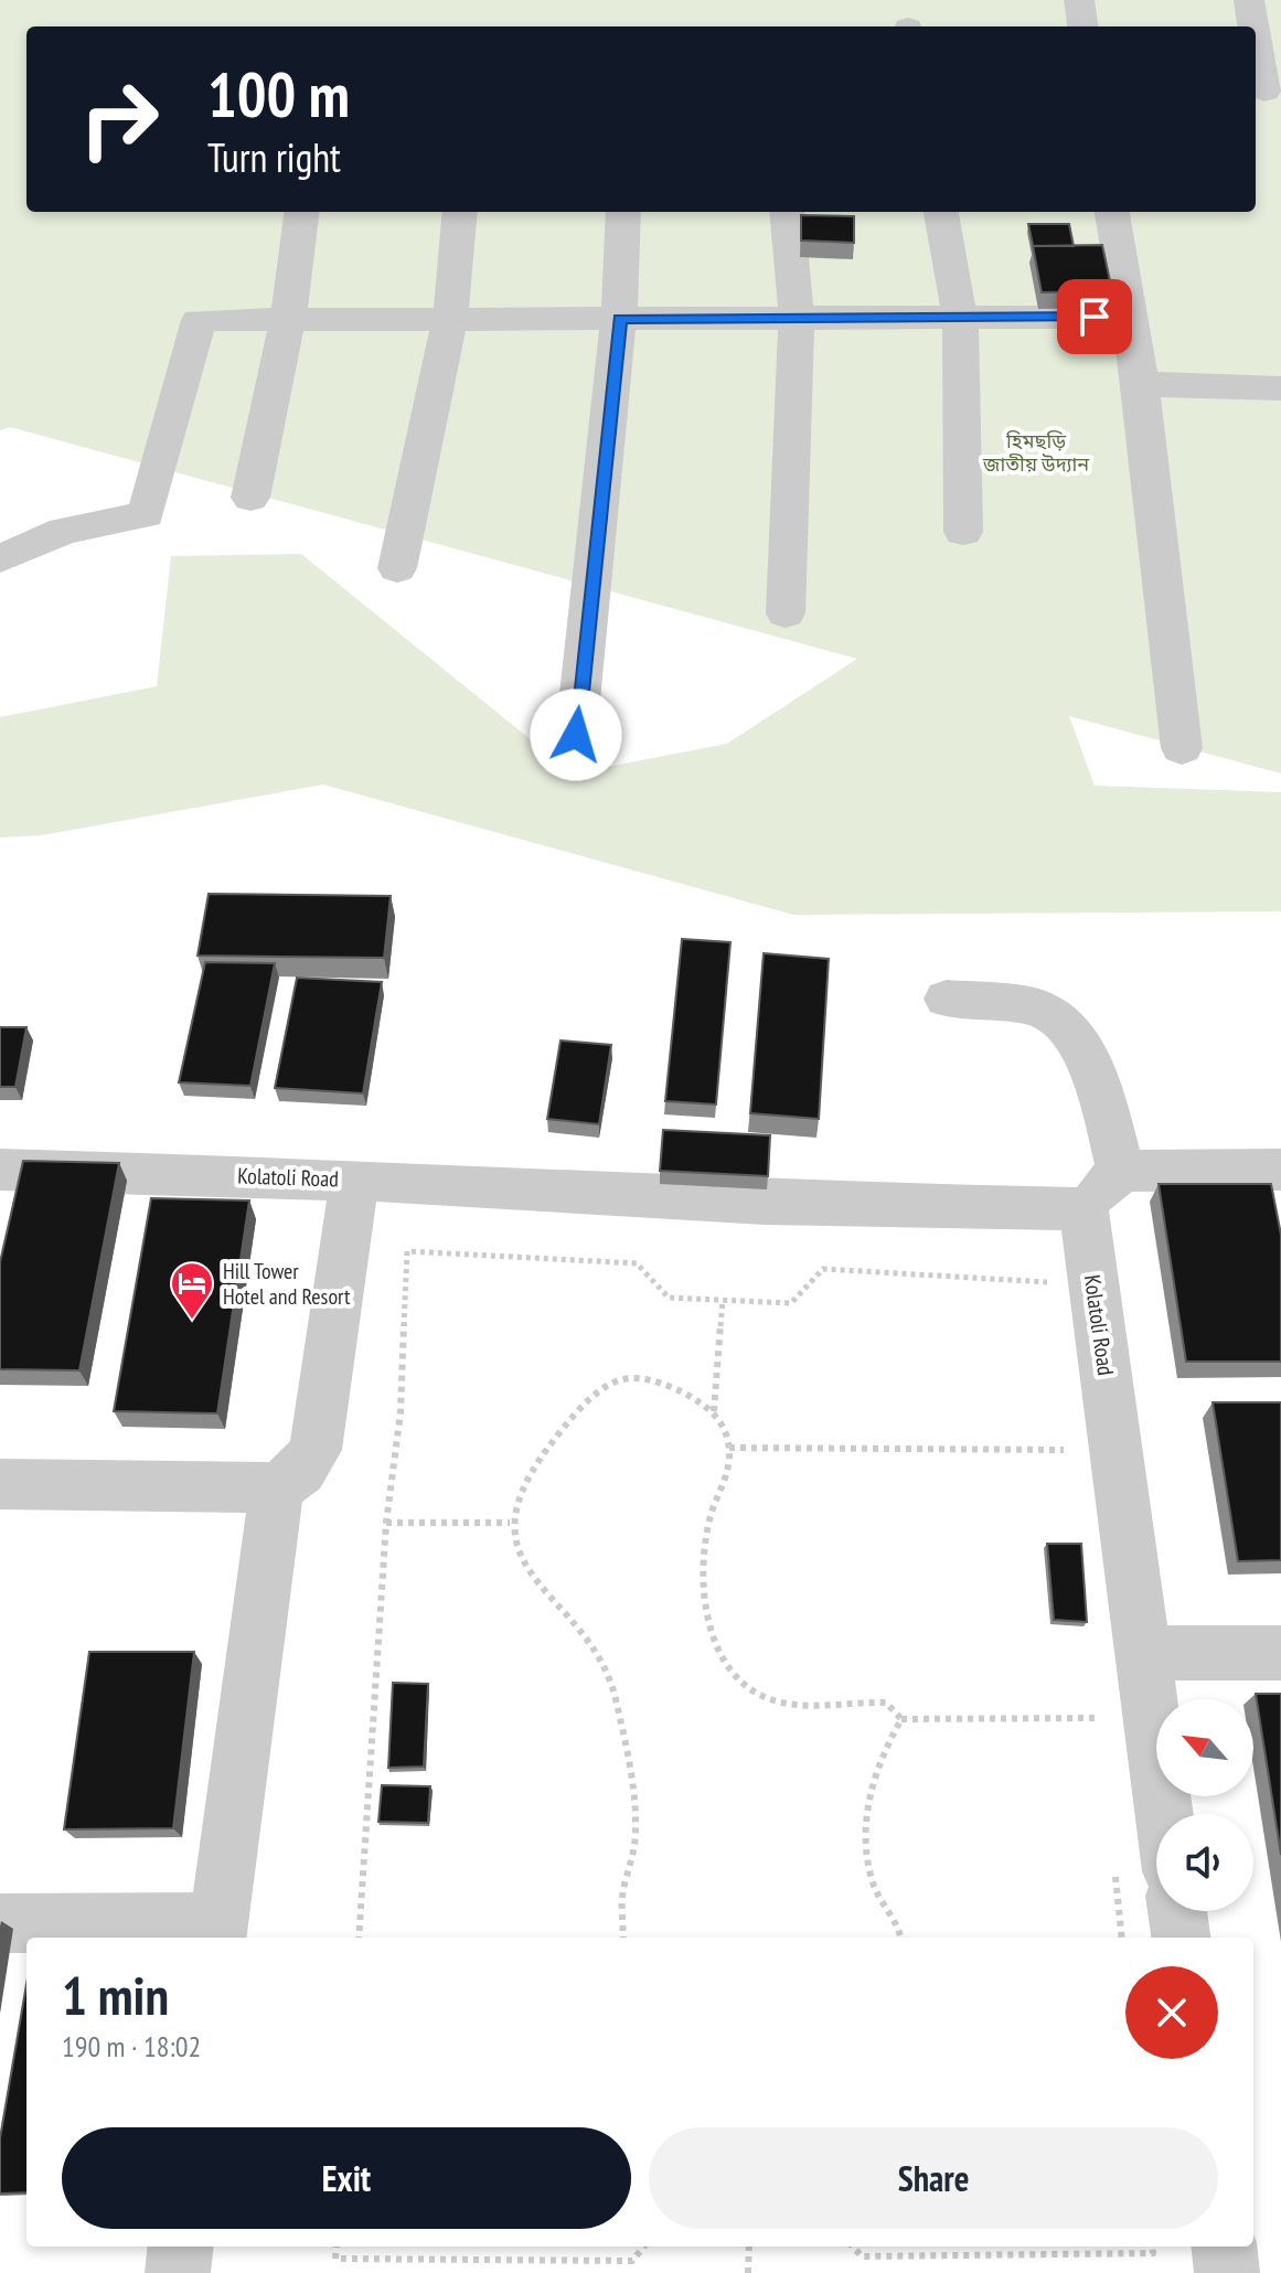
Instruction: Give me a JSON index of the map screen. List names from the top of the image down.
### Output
{
  "streets": {
    "street": ["Kolatoli Road"]
  },
  "parks": ["হিমছড়ি জাতীয় উদ্যান"],
  "places": {
    "hotel": ["Hill Tower Hotel and Resort"]
  },
  "north": "top left",
  "page": {
    "turn": ["100 m", "Turn right"],
    "heading": ["1 min", "190 m · 18:02"],
    "buttons": ["Exit", "Share"]
  }
}
